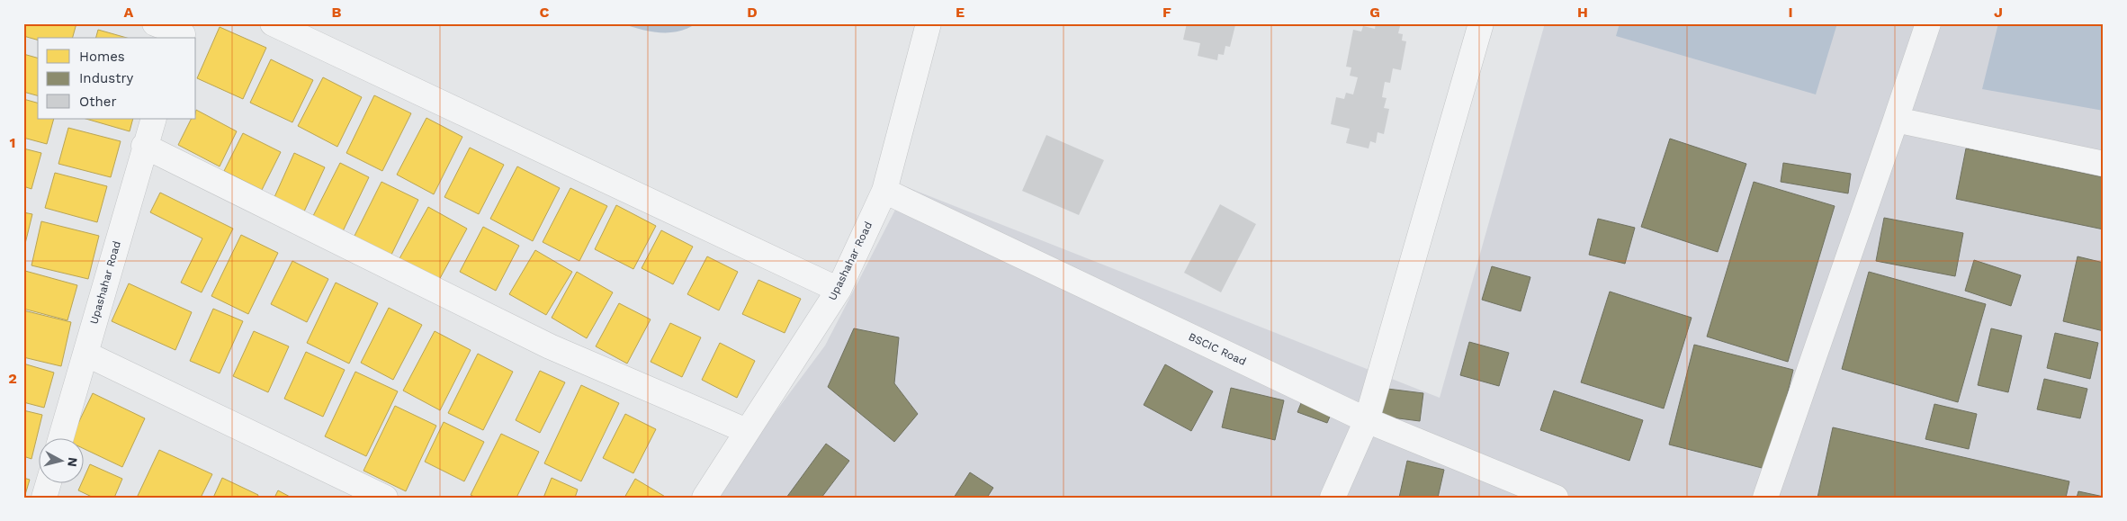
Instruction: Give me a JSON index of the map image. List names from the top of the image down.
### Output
{
  "streets": {
    "street": ["Upashahar Road", "BSCIC Road"]
  },
  "crossings": [
    ["Upashahar Road", "BSCIC Road"]
  ],
  "legend": ["Homes", "Industry", "Other"],
  "north": "right",
  "grid": {
    "columns": [
      "A",
      "B",
      "C",
      "D",
      "E",
      "F",
      "G",
      "H",
      "I",
      "J"
    ],
    "rows": ["1", "2"]
  }
}
